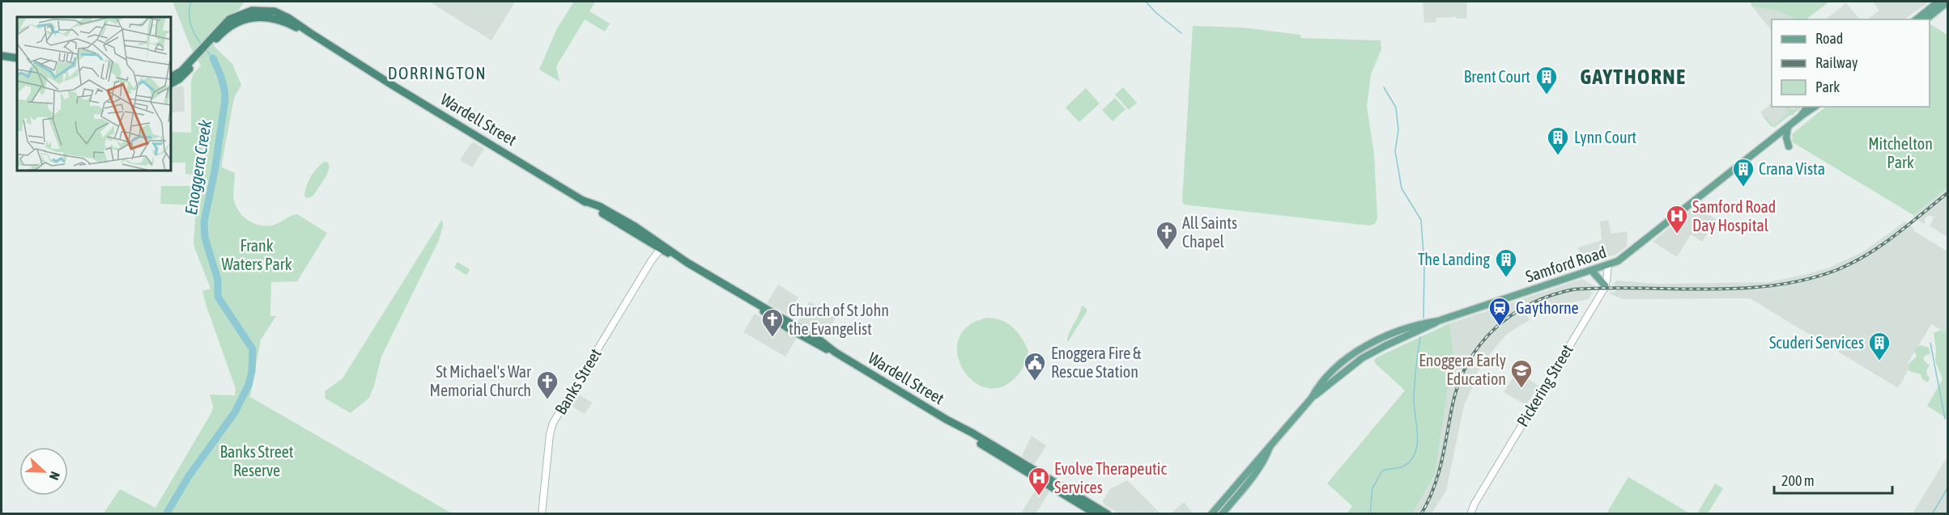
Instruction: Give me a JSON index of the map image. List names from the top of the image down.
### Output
{
  "streets": {
    "highway": ["Wardell Street"],
    "main road": ["Samford Road", "Banks Street", "Pickering Street"]
  },
  "crossings": [
    ["Wardell Street", "Banks Street"],
    ["Samford Road", "Pickering Street"]
  ],
  "districts": ["DORRINGTON", "GAYTHORNE"],
  "water": ["Enoggera Creek"],
  "parks": ["Mitchelton Park", "Frank Waters Park", "Banks Street Reserve"],
  "places": {
    "building": [
      "Brent Court",
      "Lynn Court",
      "Crana Vista",
      "The Landing",
      "Scuderi Services"
    ],
    "hospital": ["Samford Road Day Hospital", "Evolve Therapeutic Services"],
    "church": ["All Saints Chapel", "Church of St John the Evangelist", "St Michael's War Memorial Church"],
    "station": ["Gaythorne"],
    "public building": ["Enoggera Fire & Rescue Station"],
    "school or university": ["Enoggera Early Education"]
  },
  "legend": ["Road", "Railway", "Park"],
  "scale_bar": "200 m",
  "north": "right"
}
